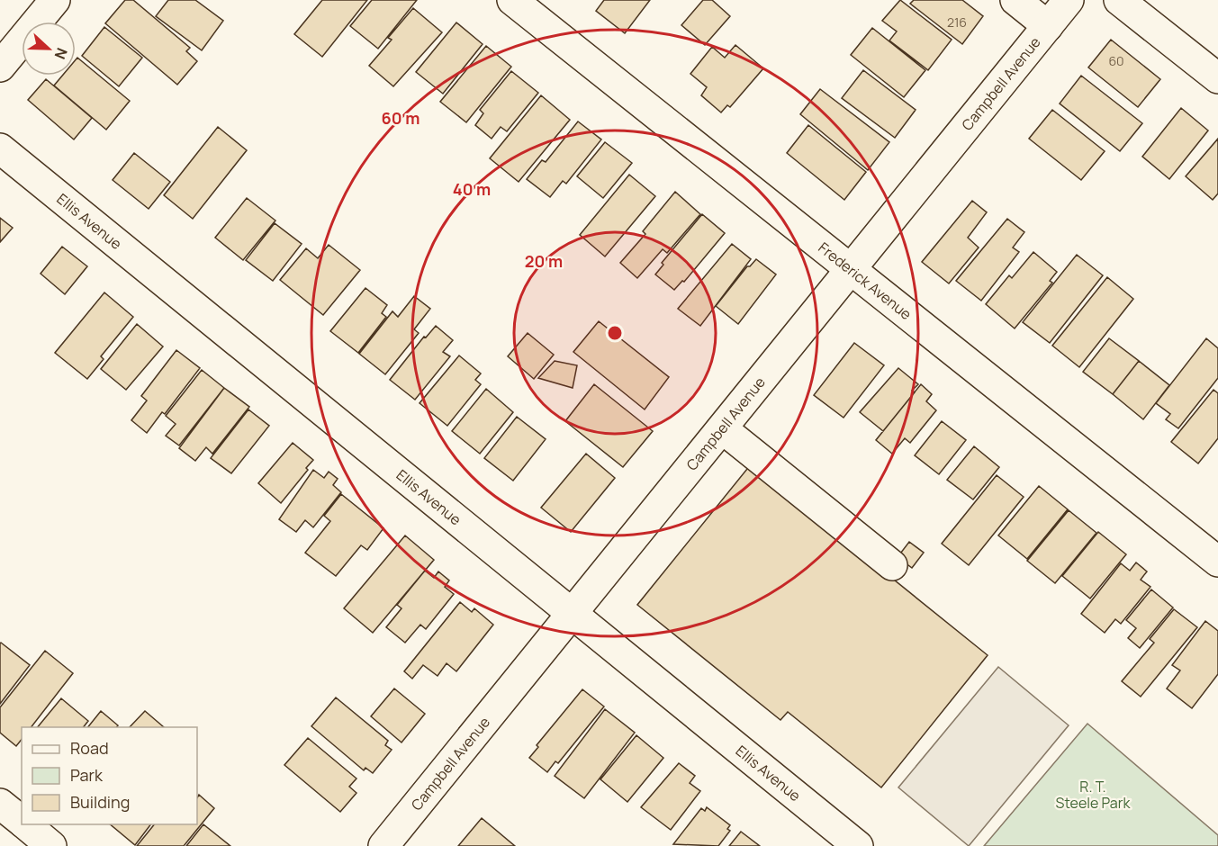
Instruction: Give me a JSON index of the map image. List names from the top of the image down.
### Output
{
  "streets": {
    "street": ["Campbell Avenue", "Ellis Avenue", "Frederick Avenue"]
  },
  "crossings": [
    ["Campbell Avenue", "Ellis Avenue"],
    ["Campbell Avenue", "Frederick Avenue"]
  ],
  "parks": ["R. T. Steele Park"],
  "house_numbers": ["216", "60"],
  "legend": ["Road", "Park", "Building"],
  "north": "right",
  "rings": ["60 m", "40 m", "20 m"]
}
